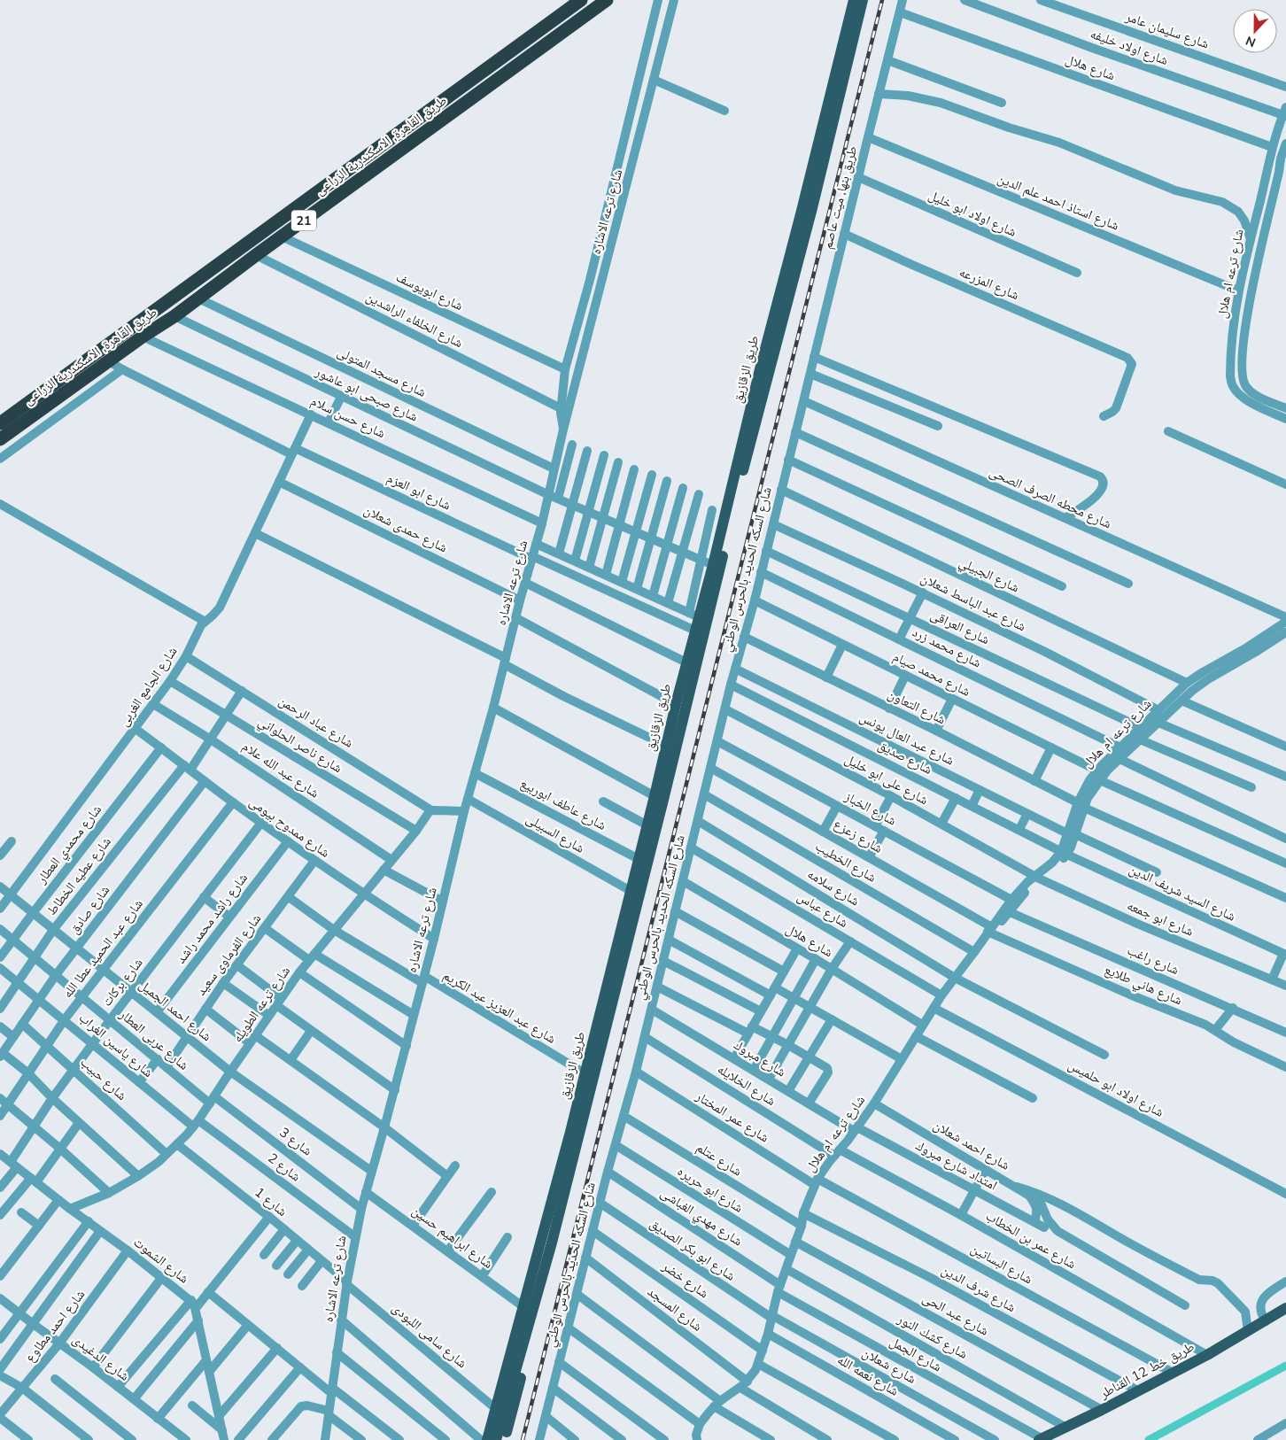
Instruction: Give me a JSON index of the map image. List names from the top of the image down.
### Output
{
  "streets": {
    "highway": ["طريق القاهرة, الاسكندرية الزراعى", "21"],
    "main road": ["طريق الزقازيق", "طريق خط 12 القناطر"],
    "street": [
      "شارع سليمان عامر",
      "شارع اولاد خليفه",
      "شارع هلال",
      "طريق بنها, ميت عاصم",
      "شارع استاذ احمد علم الدين",
      "شارع ترعه الاشاره",
      "شارع اولاد ابو خليل",
      "شارع ترعه ام هلال",
      "شارع المزرعه",
      "شارع ابويوسف",
      "شارع الخلفاء الراشدين",
      "شارع مسجد المتولى",
      "شارع صبحى ابو عاشور",
      "شارع حسن سلام",
      "شارع ابو العزم",
      "شارع محطه الصرف الصحى",
      "شارع حمدى شعلان",
      "شارع السكه الحديد بالحرس الوطني",
      "شارع الجبيلي",
      "شارع عبد الباسط شعلان",
      "شارع العراقى",
      "شارع محمد زرد",
      "شارع محمد صيام",
      "شارع الجامع الغربى",
      "شارع التعاون",
      "شارع عباد الرحمن",
      "شارع عبد العال يونس",
      "شارع ناصر الحلواني",
      "شارع صديق",
      "شارع عبد الله علام",
      "شارع على ابو خليل",
      "شارع عاطف ابوربيع",
      "شارع الخباز",
      "شارع ممدوح بيومى",
      "شارع السبيلى",
      "شارع زعزع",
      "شارع محمدي العطار",
      "شارع الخطيب",
      "شارع عطيه الخطاط",
      "شارع سلامه",
      "شارع السيد شريف الدين",
      "شارع صادق",
      "شارع عباس",
      "شارع راشد محمد راشد",
      "شارع ابو جمعه",
      "شارع عبد الحميد عطا الله",
      "شارع الفرماوى سعيد",
      "شارع راغب",
      "شارع بركات",
      "شارع هاني طلايع",
      "شارع ترعه الطويله",
      "شارع عبد العزيز عبد الكريم",
      "شارع احمد الجميل",
      "شارع عربى العطار",
      "شارع ياسين الغراب",
      "شارع مبروك",
      "شارع حبيب",
      "شارع الخلايله",
      "شارع اولاد ابو حلميس",
      "شارع عمر المختار",
      "شارع 3",
      "شارع احمد شعلان",
      "شارع عتلم",
      "امتداد شارع مبروك",
      "شارع 2",
      "شارع ابو حريره",
      "شارع 1",
      "شارع مهدي الغباشى",
      "شارع ابراهيم حسين",
      "شارع عمر بن الخطاب",
      "شارع ابو بكر الصديق",
      "شارع الشموت",
      "شارع البساتين",
      "شارع خضر",
      "شارع شرف الدين",
      "شارع المسجد",
      "شارع عبد الحى",
      "شارع احمد مطاوع",
      "شارع سامى اللبودى",
      "شارع كشك النور",
      "شارع الجمل",
      "شارع الدغيدى",
      "شارع شعلان",
      "شارع نعمه الله"
    ]
  },
  "crossings": [
    ["شارع اولاد خليفه", "شارع ترعه ام هلال"],
    ["شارع هلال", "طريق بنها, ميت عاصم"],
    ["شارع هلال", "شارع ترعه ام هلال"],
    ["شارع هلال", "شارع السكه الحديد بالحرس الوطني"],
    ["طريق القاهرة, الاسكندرية الزراعى", "شارع ابويوسف"],
    ["طريق القاهرة, الاسكندرية الزراعى", "شارع الخلفاء الراشدين"],
    ["طريق القاهرة, الاسكندرية الزراعى", "شارع مسجد المتولى"],
    ["طريق القاهرة, الاسكندرية الزراعى", "شارع صبحى ابو عاشور"],
    ["طريق القاهرة, الاسكندرية الزراعى", "شارع حسن سلام"],
    ["طريق القاهرة, الاسكندرية الزراعى", "شارع ابو العزم"],
    ["طريق بنها, ميت عاصم", "شارع استاذ احمد علم الدين"],
    ["طريق بنها, ميت عاصم", "شارع اولاد ابو خليل"],
    ["طريق بنها, ميت عاصم", "شارع المزرعه"],
    ["طريق بنها, ميت عاصم", "شارع محطه الصرف الصحى"],
    ["طريق بنها, ميت عاصم", "شارع السكه الحديد بالحرس الوطني"],
    ["شارع استاذ احمد علم الدين", "شارع ترعه ام هلال"],
    ["شارع ترعه الاشاره", "شارع ابويوسف"],
    ["شارع ترعه الاشاره", "شارع الخلفاء الراشدين"],
    ["شارع ترعه الاشاره", "شارع مسجد المتولى"],
    ["شارع ترعه الاشاره", "شارع صبحى ابو عاشور"],
    ["شارع ترعه الاشاره", "شارع حسن سلام"],
    ["شارع ترعه الاشاره", "شارع ابو العزم"],
    ["شارع ترعه الاشاره", "شارع حمدى شعلان"],
    ["شارع ترعه الاشاره", "شارع عاطف ابوربيع"],
    ["شارع ترعه الاشاره", "شارع ممدوح بيومى"],
    ["شارع ترعه الاشاره", "شارع السبيلى"],
    ["شارع ترعه الاشاره", "شارع عبد العزيز عبد الكريم"],
    ["شارع ترعه الاشاره", "شارع احمد الجميل"],
    ["شارع ترعه الاشاره", "شارع 3"],
    ["شارع ترعه الاشاره", "شارع 2"],
    ["شارع ترعه الاشاره", "شارع 1"],
    ["شارع ترعه الاشاره", "شارع ابراهيم حسين"],
    ["شارع ترعه الاشاره", "شارع سامى اللبودى"],
    ["شارع ترعه ام هلال", "شارع الجبيلي"],
    ["شارع ترعه ام هلال", "شارع عبد الباسط شعلان"],
    ["شارع ترعه ام هلال", "شارع العراقى"],
    ["شارع ترعه ام هلال", "شارع محمد زرد"],
    ["شارع ترعه ام هلال", "شارع محمد صيام"],
    ["شارع ترعه ام هلال", "شارع التعاون"],
    ["شارع ترعه ام هلال", "شارع عبد العال يونس"],
    ["شارع ترعه ام هلال", "شارع صديق"],
    ["شارع ترعه ام هلال", "شارع على ابو خليل"],
    ["شارع ترعه ام هلال", "شارع الخباز"],
    ["شارع ترعه ام هلال", "شارع زعزع"],
    ["شارع ترعه ام هلال", "شارع الخطيب"],
    ["شارع ترعه ام هلال", "شارع سلامه"],
    ["شارع ترعه ام هلال", "شارع السيد شريف الدين"],
    ["شارع ترعه ام هلال", "شارع عباس"],
    ["شارع ترعه ام هلال", "شارع ابو جمعه"],
    ["شارع ترعه ام هلال", "شارع راغب"],
    ["شارع ترعه ام هلال", "شارع هاني طلايع"],
    ["شارع ترعه ام هلال", "شارع مبروك"],
    ["شارع ترعه ام هلال", "شارع الخلايله"],
    ["شارع ترعه ام هلال", "شارع اولاد ابو حلميس"],
    ["شارع ترعه ام هلال", "شارع عمر المختار"],
    ["شارع ترعه ام هلال", "شارع احمد شعلان"],
    ["شارع ترعه ام هلال", "شارع عتلم"],
    ["شارع ترعه ام هلال", "امتداد شارع مبروك"],
    ["شارع ترعه ام هلال", "شارع ابو حريره"],
    ["شارع ترعه ام هلال", "شارع مهدي الغباشى"],
    ["شارع ترعه ام هلال", "شارع عمر بن الخطاب"],
    ["شارع ترعه ام هلال", "شارع ابو بكر الصديق"],
    ["شارع ترعه ام هلال", "شارع البساتين"],
    ["شارع ترعه ام هلال", "شارع خضر"],
    ["شارع ترعه ام هلال", "شارع شرف الدين"],
    ["شارع ترعه ام هلال", "شارع المسجد"],
    ["شارع ترعه ام هلال", "شارع عبد الحى"],
    ["شارع ترعه ام هلال", "شارع كشك النور"],
    ["شارع ترعه ام هلال", "شارع الجمل"],
    ["شارع ترعه ام هلال", "شارع شعلان"],
    ["شارع ترعه ام هلال", "شارع نعمه الله"],
    ["طريق الزقازيق", "شارع صبحى ابو عاشور"],
    ["طريق الزقازيق", "شارع ابو العزم"],
    ["طريق الزقازيق", "شارع عاطف ابوربيع"],
    ["طريق الزقازيق", "شارع السبيلى"],
    ["طريق الزقازيق", "شارع عبد العزيز عبد الكريم"],
    ["طريق الزقازيق", "شارع ابراهيم حسين"],
    ["طريق الزقازيق", "شارع سامى اللبودى"],
    ["شارع حسن سلام", "شارع الجامع الغربى"],
    ["شارع ابو العزم", "شارع الجامع الغربى"],
    ["شارع محطه الصرف الصحى", "شارع السكه الحديد بالحرس الوطني"],
    ["شارع حمدى شعلان", "شارع الجامع الغربى"],
    ["شارع السكه الحديد بالحرس الوطني", "شارع الجبيلي"],
    ["شارع السكه الحديد بالحرس الوطني", "شارع عبد الباسط شعلان"],
    ["شارع السكه الحديد بالحرس الوطني", "شارع العراقى"],
    ["شارع السكه الحديد بالحرس الوطني", "شارع محمد زرد"],
    ["شارع السكه الحديد بالحرس الوطني", "شارع محمد صيام"],
    ["شارع السكه الحديد بالحرس الوطني", "شارع التعاون"],
    ["شارع السكه الحديد بالحرس الوطني", "شارع عبد العال يونس"],
    ["شارع السكه الحديد بالحرس الوطني", "شارع صديق"],
    ["شارع السكه الحديد بالحرس الوطني", "شارع على ابو خليل"],
    ["شارع السكه الحديد بالحرس الوطني", "شارع الخباز"],
    ["شارع السكه الحديد بالحرس الوطني", "شارع زعزع"],
    ["شارع السكه الحديد بالحرس الوطني", "شارع الخطيب"],
    ["شارع السكه الحديد بالحرس الوطني", "شارع سلامه"],
    ["شارع السكه الحديد بالحرس الوطني", "شارع عباس"],
    ["شارع السكه الحديد بالحرس الوطني", "شارع مبروك"],
    ["شارع السكه الحديد بالحرس الوطني", "شارع الخلايله"],
    ["شارع السكه الحديد بالحرس الوطني", "شارع عمر المختار"],
    ["شارع السكه الحديد بالحرس الوطني", "شارع عتلم"],
    ["شارع السكه الحديد بالحرس الوطني", "شارع ابو حريره"],
    ["شارع السكه الحديد بالحرس الوطني", "شارع مهدي الغباشى"],
    ["شارع السكه الحديد بالحرس الوطني", "شارع ابو بكر الصديق"],
    ["شارع السكه الحديد بالحرس الوطني", "شارع خضر"],
    ["شارع السكه الحديد بالحرس الوطني", "شارع المسجد"],
    ["شارع الجامع الغربى", "شارع عباد الرحمن"],
    ["شارع الجامع الغربى", "شارع ناصر الحلواني"],
    ["شارع الجامع الغربى", "شارع عبد الله علام"],
    ["شارع الجامع الغربى", "شارع ممدوح بيومى"],
    ["شارع الجامع الغربى", "شارع احمد الجميل"],
    ["شارع عباد الرحمن", "شارع عطيه الخطاط"],
    ["شارع عباد الرحمن", "شارع ترعه الطويله"],
    ["شارع ناصر الحلواني", "شارع عطيه الخطاط"],
    ["شارع ناصر الحلواني", "شارع ترعه الطويله"],
    ["شارع صديق", "شارع السيد شريف الدين"],
    ["شارع عبد الله علام", "شارع عطيه الخطاط"],
    ["شارع عبد الله علام", "شارع ترعه الطويله"],
    ["شارع على ابو خليل", "شارع ابو جمعه"],
    ["شارع ممدوح بيومى", "شارع محمدي العطار"],
    ["شارع ممدوح بيومى", "شارع عطيه الخطاط"],
    ["شارع ممدوح بيومى", "شارع صادق"],
    ["شارع ممدوح بيومى", "شارع راشد محمد راشد"],
    ["شارع ممدوح بيومى", "شارع عبد الحميد عطا الله"],
    ["شارع ممدوح بيومى", "شارع الفرماوى سعيد"],
    ["شارع ممدوح بيومى", "شارع بركات"],
    ["شارع ممدوح بيومى", "شارع ترعه الطويله"],
    ["شارع زعزع", "شارع هاني طلايع"],
    ["شارع محمدي العطار", "شارع احمد الجميل"],
    ["شارع محمدي العطار", "شارع عربى العطار"],
    ["شارع عطيه الخطاط", "شارع احمد الجميل"],
    ["شارع عطيه الخطاط", "شارع عربى العطار"],
    ["شارع عطيه الخطاط", "شارع ياسين الغراب"],
    ["شارع صادق", "شارع احمد الجميل"],
    ["شارع صادق", "شارع عربى العطار"],
    ["شارع صادق", "شارع ياسين الغراب"],
    ["شارع صادق", "شارع حبيب"],
    ["شارع راشد محمد راشد", "شارع احمد الجميل"],
    ["شارع عبد الحميد عطا الله", "شارع احمد الجميل"],
    ["شارع عبد الحميد عطا الله", "شارع عربى العطار"],
    ["شارع عبد الحميد عطا الله", "شارع ياسين الغراب"],
    ["شارع عبد الحميد عطا الله", "شارع حبيب"],
    ["شارع الفرماوى سعيد", "شارع عبد العزيز عبد الكريم"],
    ["شارع الفرماوى سعيد", "شارع احمد الجميل"],
    ["شارع الفرماوى سعيد", "شارع عربى العطار"],
    ["شارع بركات", "شارع احمد الجميل"],
    ["شارع بركات", "شارع عربى العطار"],
    ["شارع بركات", "شارع ياسين الغراب"],
    ["شارع بركات", "شارع حبيب"],
    ["شارع بركات", "شارع الشموت"],
    ["شارع ترعه الطويله", "شارع عبد العزيز عبد الكريم"],
    ["شارع ترعه الطويله", "شارع احمد الجميل"],
    ["شارع ترعه الطويله", "شارع عربى العطار"],
    ["شارع ترعه الطويله", "شارع ياسين الغراب"],
    ["شارع ترعه الطويله", "شارع حبيب"],
    ["شارع ترعه الطويله", "شارع 3"],
    ["شارع ترعه الطويله", "شارع 2"],
    ["شارع ترعه الطويله", "شارع 1"],
    ["شارع ترعه الطويله", "شارع الشموت"],
    ["شارع عربى العطار", "شارع 3"],
    ["شارع ياسين الغراب", "شارع 2"],
    ["شارع مبروك", "امتداد شارع مبروك"],
    ["شارع الخلايله", "شارع عمر بن الخطاب"],
    ["شارع عمر المختار", "شارع البساتين"],
    ["شارع احمد شعلان", "امتداد شارع مبروك"],
    ["شارع 1", "شارع سامى اللبودى"],
    ["شارع مهدي الغباشى", "شارع الجمل"],
    ["شارع عمر بن الخطاب", "طريق خط 12 القناطر"],
    ["شارع ابو بكر الصديق", "شارع شعلان"],
    ["شارع الشموت", "شارع احمد مطاوع"],
    ["شارع البساتين", "طريق خط 12 القناطر"],
    ["شارع شرف الدين", "طريق خط 12 القناطر"],
    ["شارع عبد الحى", "طريق خط 12 القناطر"],
    ["شارع احمد مطاوع", "شارع الدغيدى"],
    ["شارع كشك النور", "طريق خط 12 القناطر"],
    ["شارع الجمل", "طريق خط 12 القناطر"]
  ],
  "north": "bottom"
}
